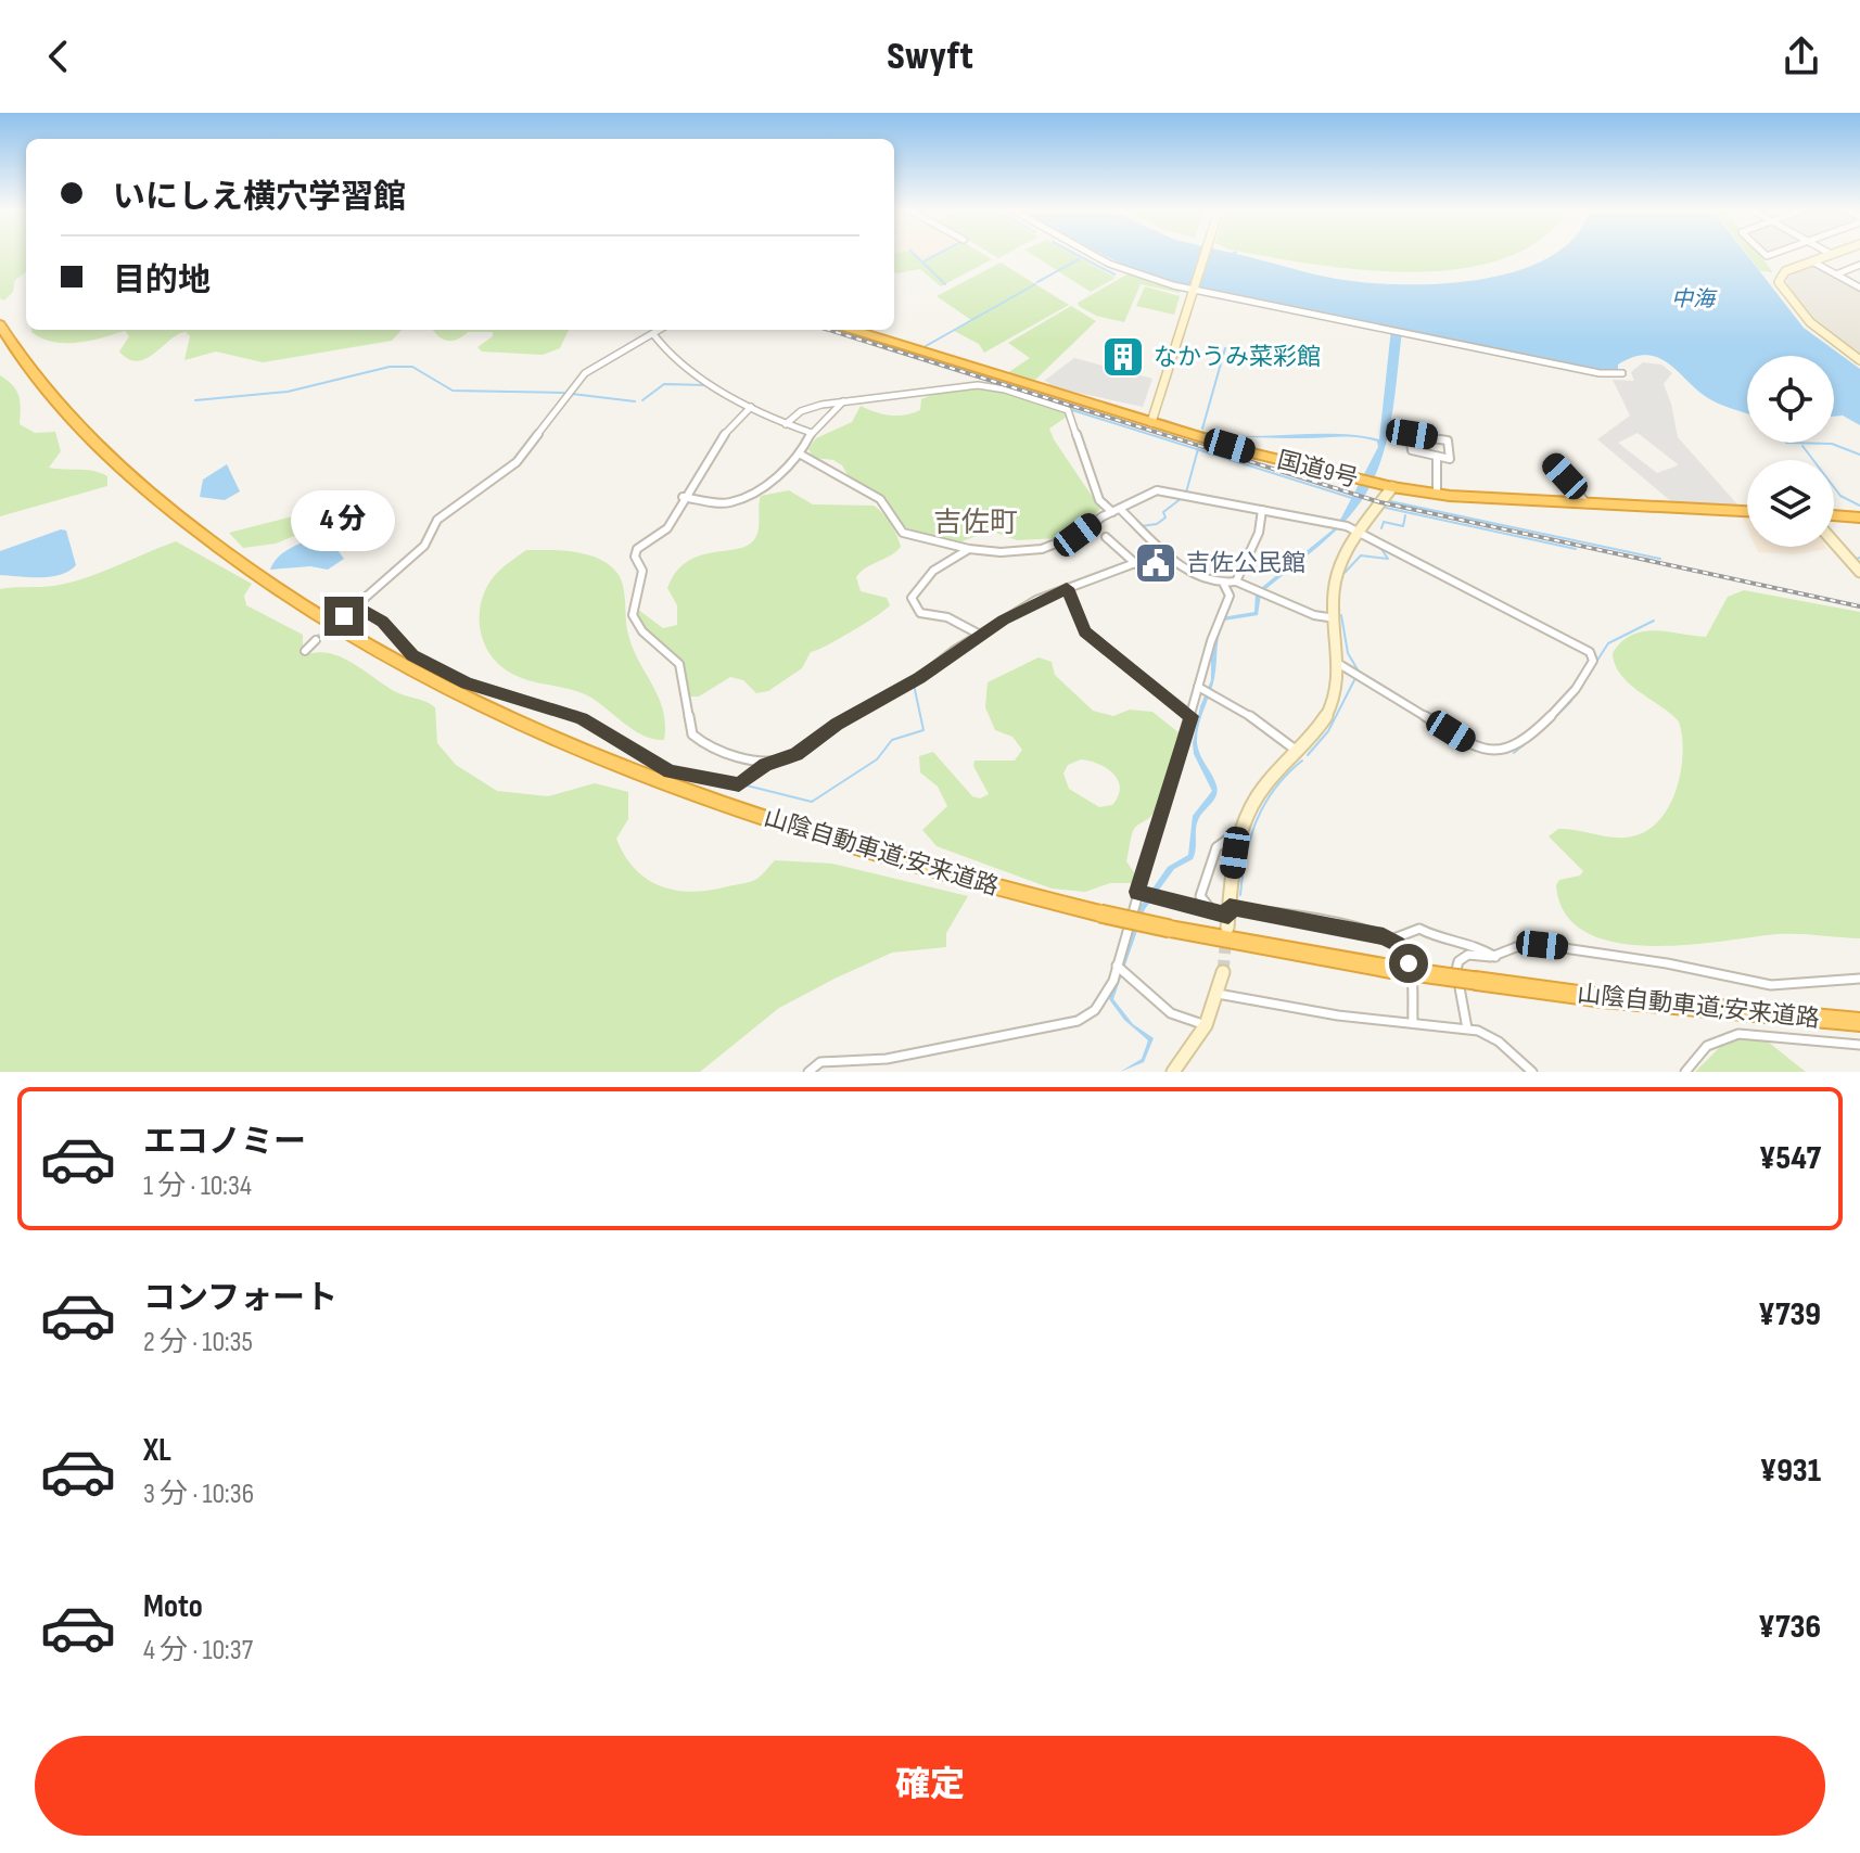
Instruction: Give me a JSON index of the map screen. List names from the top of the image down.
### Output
{
  "streets": {
    "highway": ["国道9号", "山陰自動車道;安来道路"]
  },
  "districts": ["吉佐町"],
  "water": ["中海"],
  "places": {
    "building": ["なかうみ菜彩館"],
    "public building": ["吉佐公民館"]
  },
  "page": {
    "header": "Swyft",
    "banner": ["いにしえ横穴学習館", "目的地"],
    "bubble": "4 分",
    "list": [
      {
        "name": "エコノミー",
        "note": "1 分 · 10:34",
        "value": "¥547"
      },
      {
        "name": "コンフォート",
        "note": "2 分 · 10:35",
        "value": "¥739"
      },
      {
        "name": "XL",
        "note": "3 分 · 10:36",
        "value": "¥931"
      },
      {
        "name": "Moto",
        "note": "4 分 · 10:37",
        "value": "¥736"
      }
    ],
    "buttons": "確定"
  }
}
